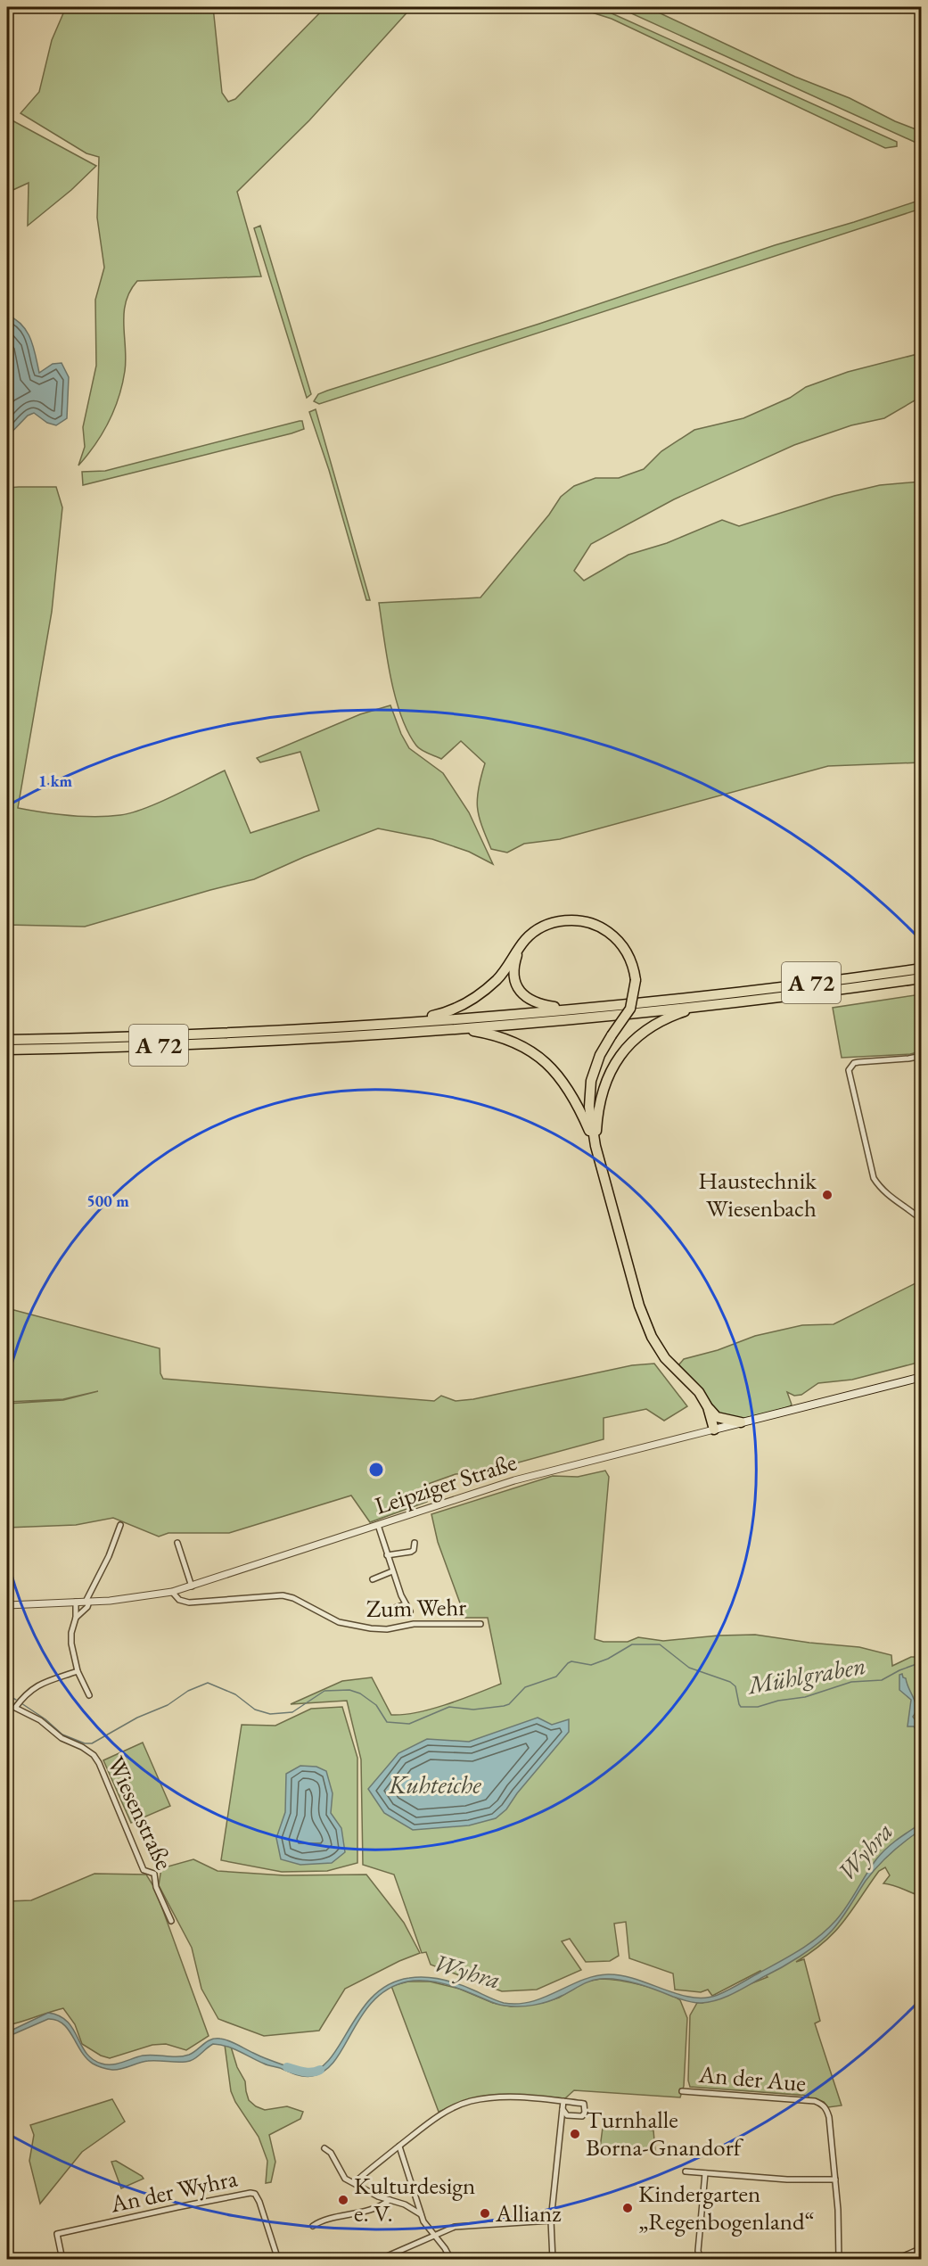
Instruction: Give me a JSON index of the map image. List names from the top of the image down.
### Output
{
  "streets": {
    "highway": ["A 72"],
    "street": [
      "Leipziger Straße",
      "Zum Wehr",
      "Wiesenstraße",
      "An der Aue",
      "An der Wyhra"
    ]
  },
  "crossings": [
    ["Leipziger Straße", "Zum Wehr"]
  ],
  "water": ["Mühlgraben", "Kuhteiche", "Wyhra"],
  "places": [
    "Haustechnik Wiesenbach",
    "Turnhalle Borna-Gnandorf",
    "Kulturdesign e. V.",
    "Kindergarten „Regenbogenland“",
    "Allianz"
  ],
  "rings": ["1 km", "500 m"]
}
